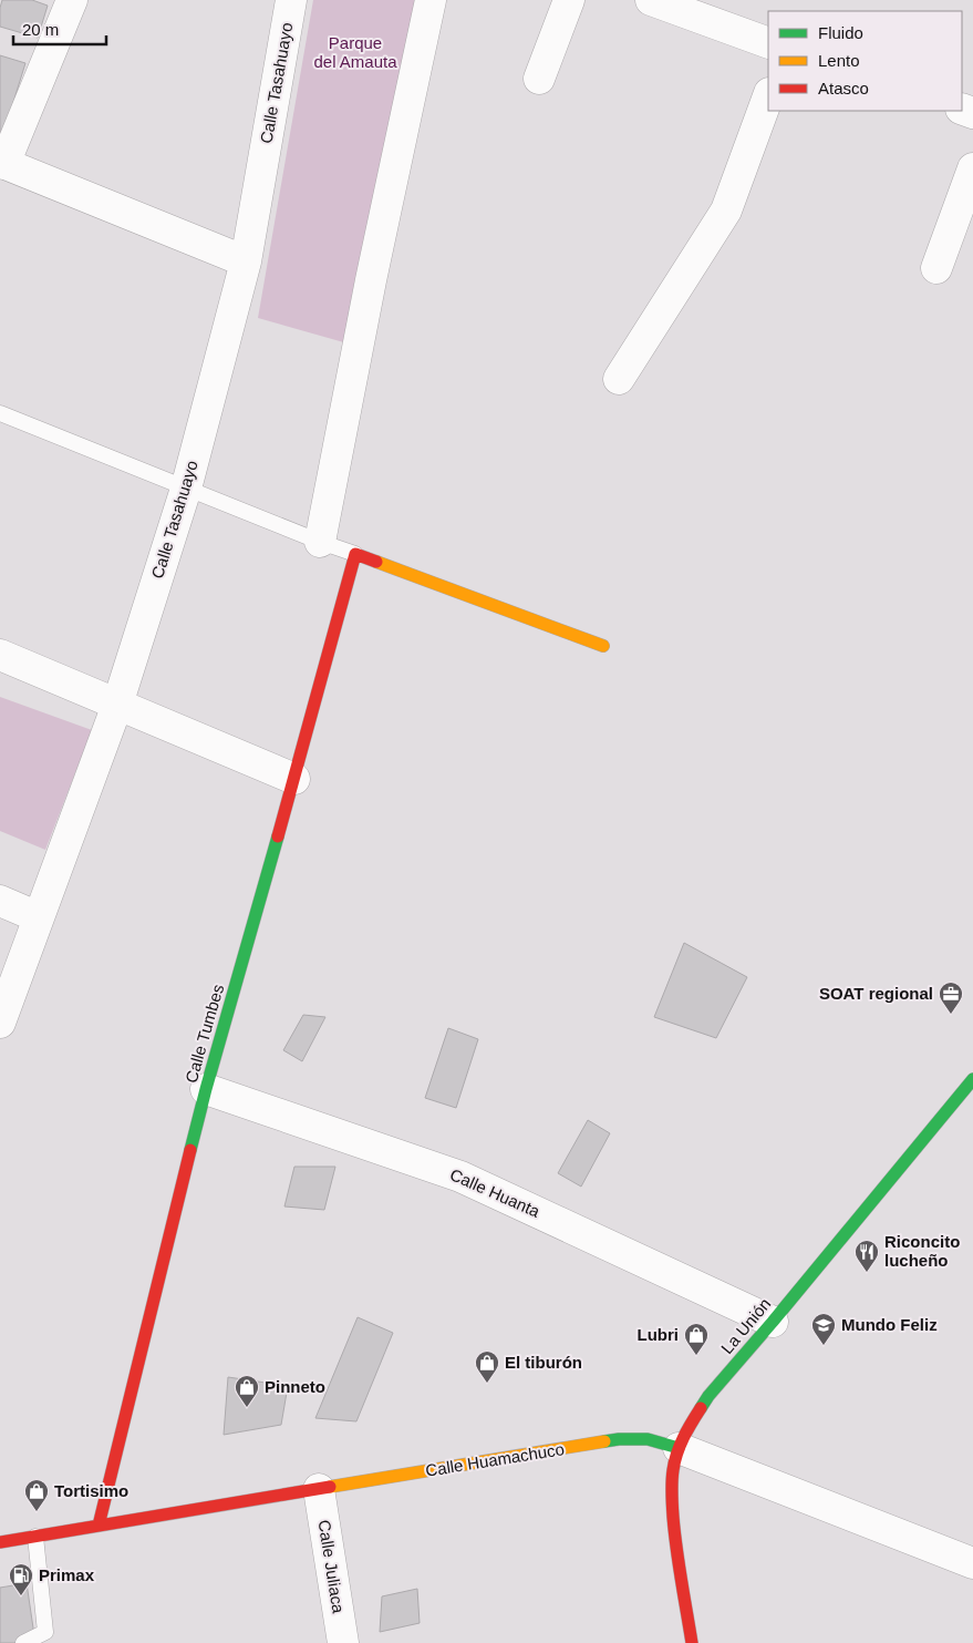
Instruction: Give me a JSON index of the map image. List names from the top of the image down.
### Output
{
  "streets": {
    "street": [
      "Calle Tasahuayo",
      "Calle Tumbes",
      "Calle Huanta",
      "La Unión",
      "Calle Huamachuco",
      "Calle Juliaca"
    ]
  },
  "crossings": [
    ["Calle Tumbes", "Calle Huanta"],
    ["Calle Tumbes", "Calle Huamachuco"],
    ["Calle Huanta", "La Unión"],
    ["La Unión", "Calle Huamachuco"],
    ["Calle Huamachuco", "Calle Juliaca"]
  ],
  "parks": ["Parque del Amauta"],
  "places": {
    "office": ["SOAT regional"],
    "restaurant": ["Riconcito lucheño"],
    "school or university": ["Mundo Feliz"],
    "shop": [
      "Lubri",
      "El tiburón",
      "Pinneto",
      "Tortisimo"
    ],
    "fuel station": ["Primax"]
  },
  "legend": ["Fluido", "Lento", "Atasco"],
  "scale_bar": "20 m"
}
